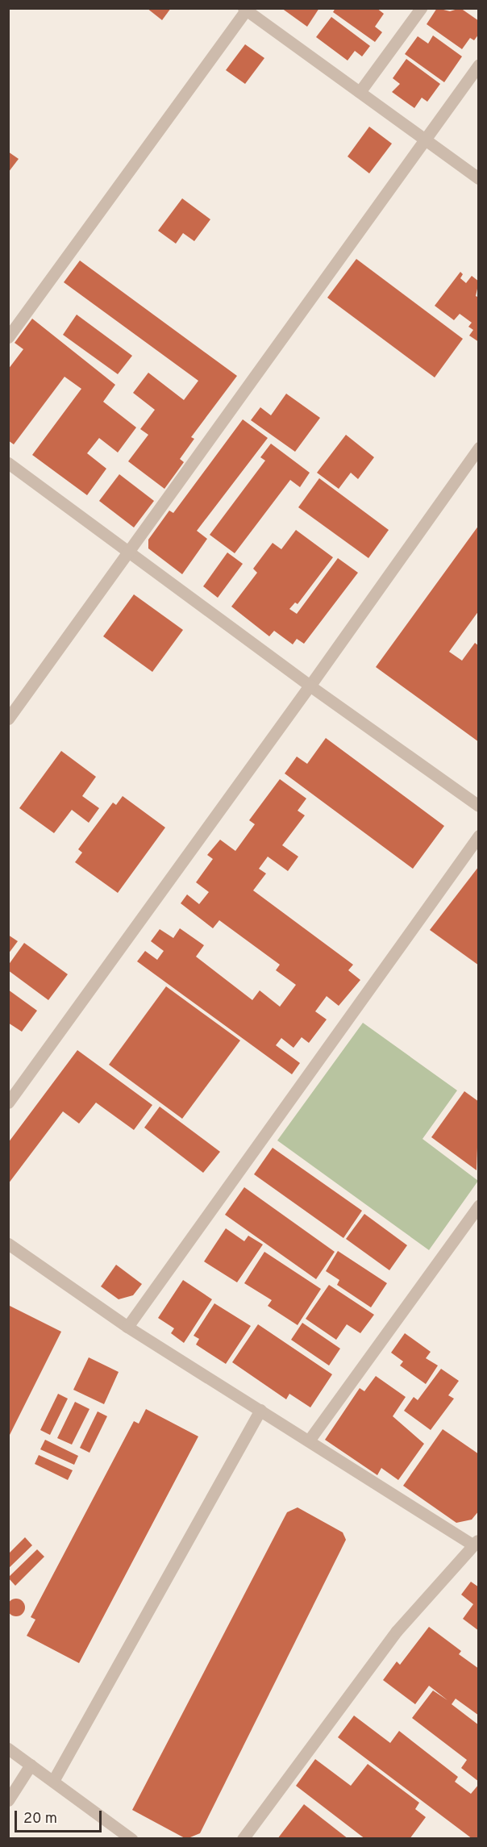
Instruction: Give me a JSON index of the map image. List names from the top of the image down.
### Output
{
  "scale_bar": "20 m"
}
